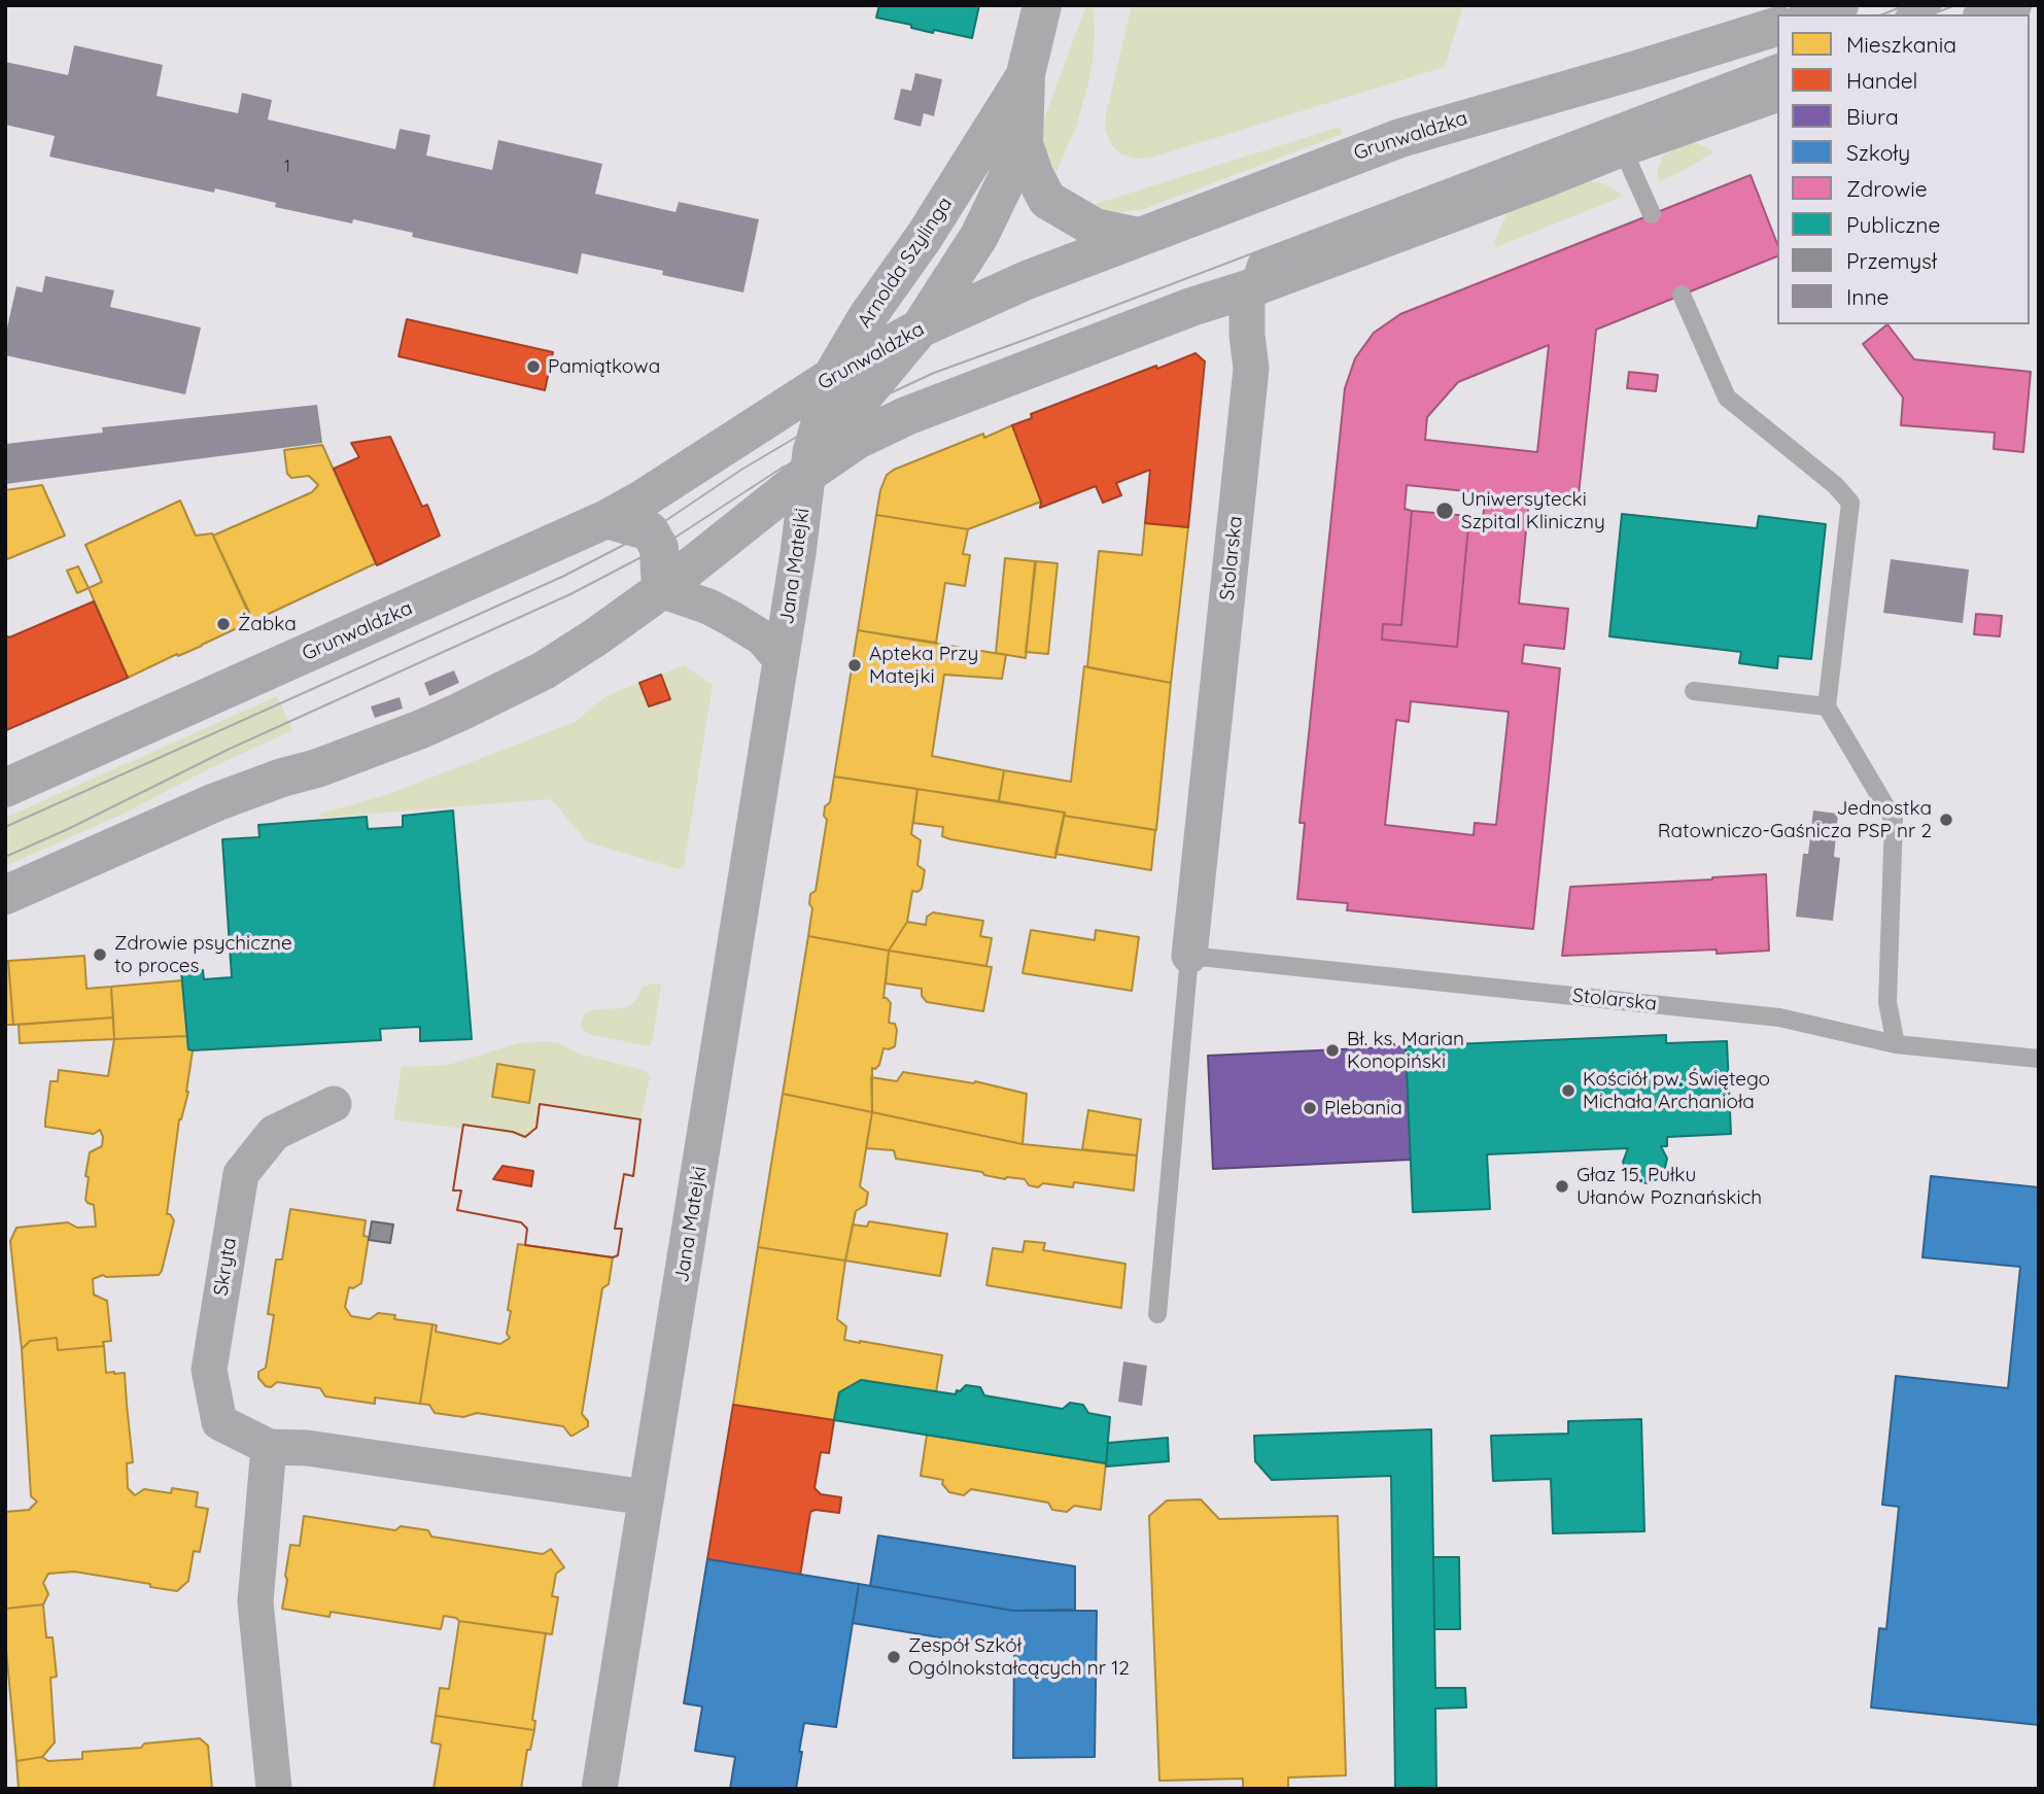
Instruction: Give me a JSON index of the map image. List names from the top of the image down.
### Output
{
  "streets": {
    "street": [
      "Grunwaldzka",
      "Arnolda Szylinga",
      "Stolarska",
      "Jana Matejki",
      "Skryta"
    ]
  },
  "crossings": [
    ["Grunwaldzka", "Arnolda Szylinga"],
    ["Arnolda Szylinga", "Jana Matejki"],
    ["Jana Matejki", "Skryta"]
  ],
  "places": [
    "Pamiątkowa",
    "Uniwersytecki Szpital Kliniczny",
    "Żabka",
    "Apteka Przy Matejki",
    "Jednostka Ratowniczo-Gaśnicza PSP nr 2",
    "Zdrowie psychiczne to proces",
    "Bł. ks. Marian Konopiński",
    "Kościół pw. Świętego Michała Archanioła",
    "Plebania",
    "Głaz 15. Pułku Ułanów Poznańskich",
    "Zespół Szkół Ogólnokstałcących nr 12"
  ],
  "house_numbers": ["1"],
  "legend": [
    "Mieszkania",
    "Handel",
    "Biura",
    "Szkoły",
    "Zdrowie",
    "Publiczne",
    "Przemysł",
    "Inne"
  ]
}
